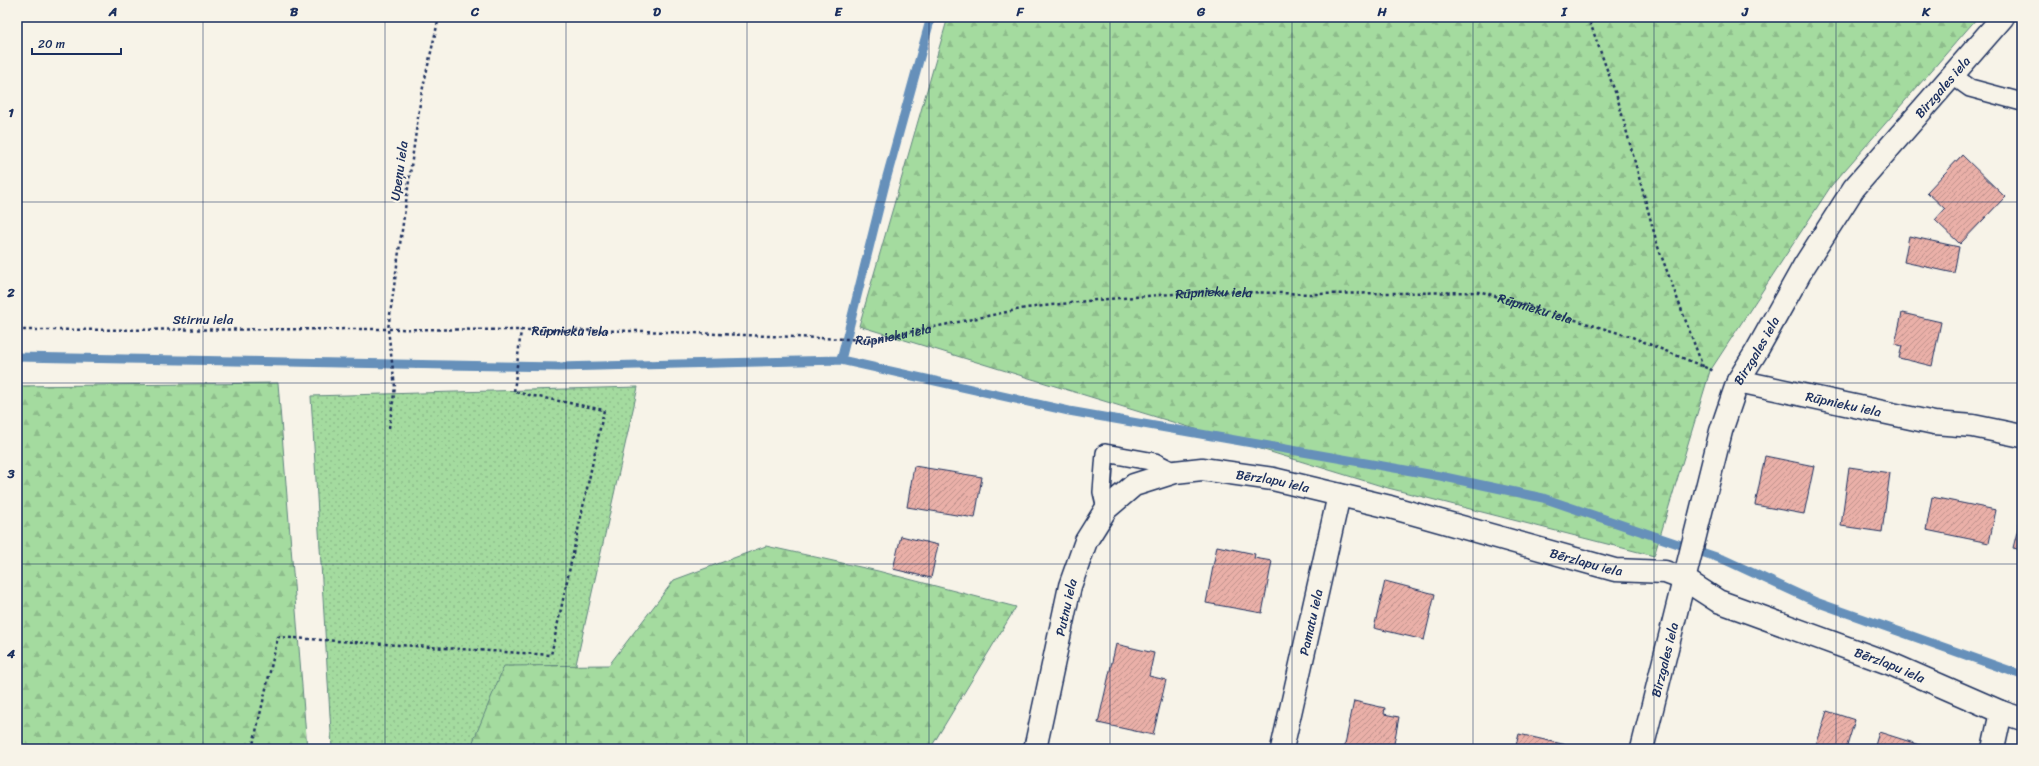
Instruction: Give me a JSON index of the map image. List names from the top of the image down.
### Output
{
  "streets": {
    "street": [
      "Birzgales iela",
      "Rūpnieku iela",
      "Bērzlapu iela",
      "Putnu iela",
      "Pamatu iela"
    ],
    "path": ["Upeņu iela", "Stirnu iela"]
  },
  "crossings": [
    ["Birzgales iela", "Rūpnieku iela"],
    ["Birzgales iela", "Bērzlapu iela"],
    ["Upeņu iela", "Rūpnieku iela"],
    ["Upeņu iela", "Stirnu iela"],
    ["Rūpnieku iela", "Stirnu iela"],
    ["Bērzlapu iela", "Putnu iela"],
    ["Bērzlapu iela", "Pamatu iela"]
  ],
  "scale_bar": "20 m",
  "grid": {
    "columns": [
      "A",
      "B",
      "C",
      "D",
      "E",
      "F",
      "G",
      "H",
      "I",
      "J",
      "K"
    ],
    "rows": [
      "1",
      "2",
      "3",
      "4"
    ]
  }
}
